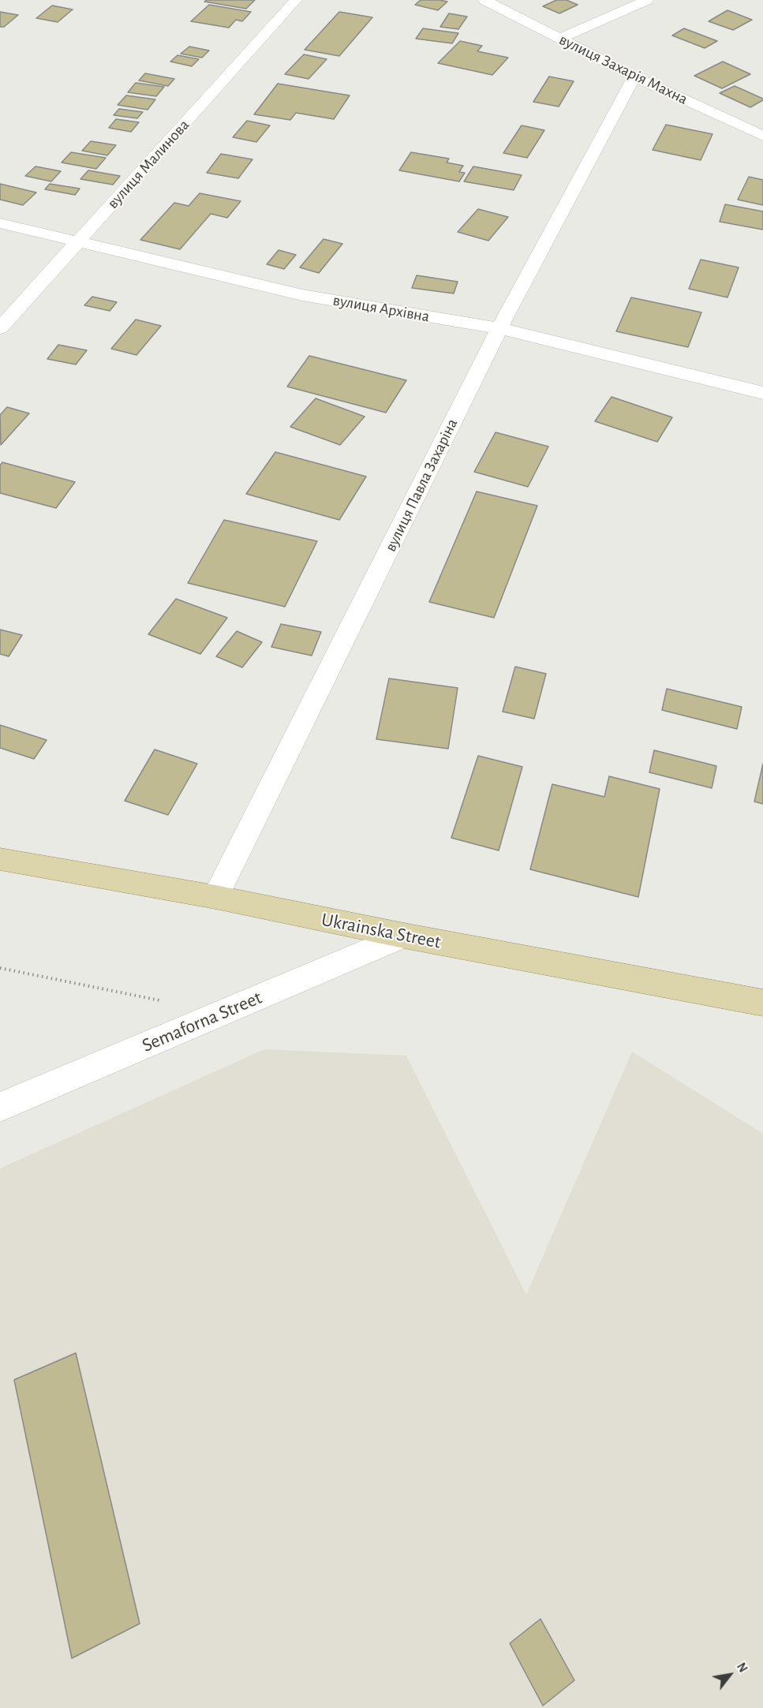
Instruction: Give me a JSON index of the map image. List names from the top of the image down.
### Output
{
  "streets": {
    "main road": ["Ukrainska Street"],
    "street": [
      "вулиця Захарія Махна",
      "вулиця Малинова",
      "вулиця Архівна",
      "вулиця Павла Захаріна",
      "Semaforna Street"
    ]
  },
  "crossings": [
    ["вулиця Захарія Махна", "вулиця Павла Захаріна"],
    ["вулиця Малинова", "вулиця Архівна"],
    ["вулиця Архівна", "вулиця Павла Захаріна"],
    ["вулиця Павла Захаріна", "Ukrainska Street"],
    ["Ukrainska Street", "Semaforna Street"]
  ],
  "north": "top right"
}
